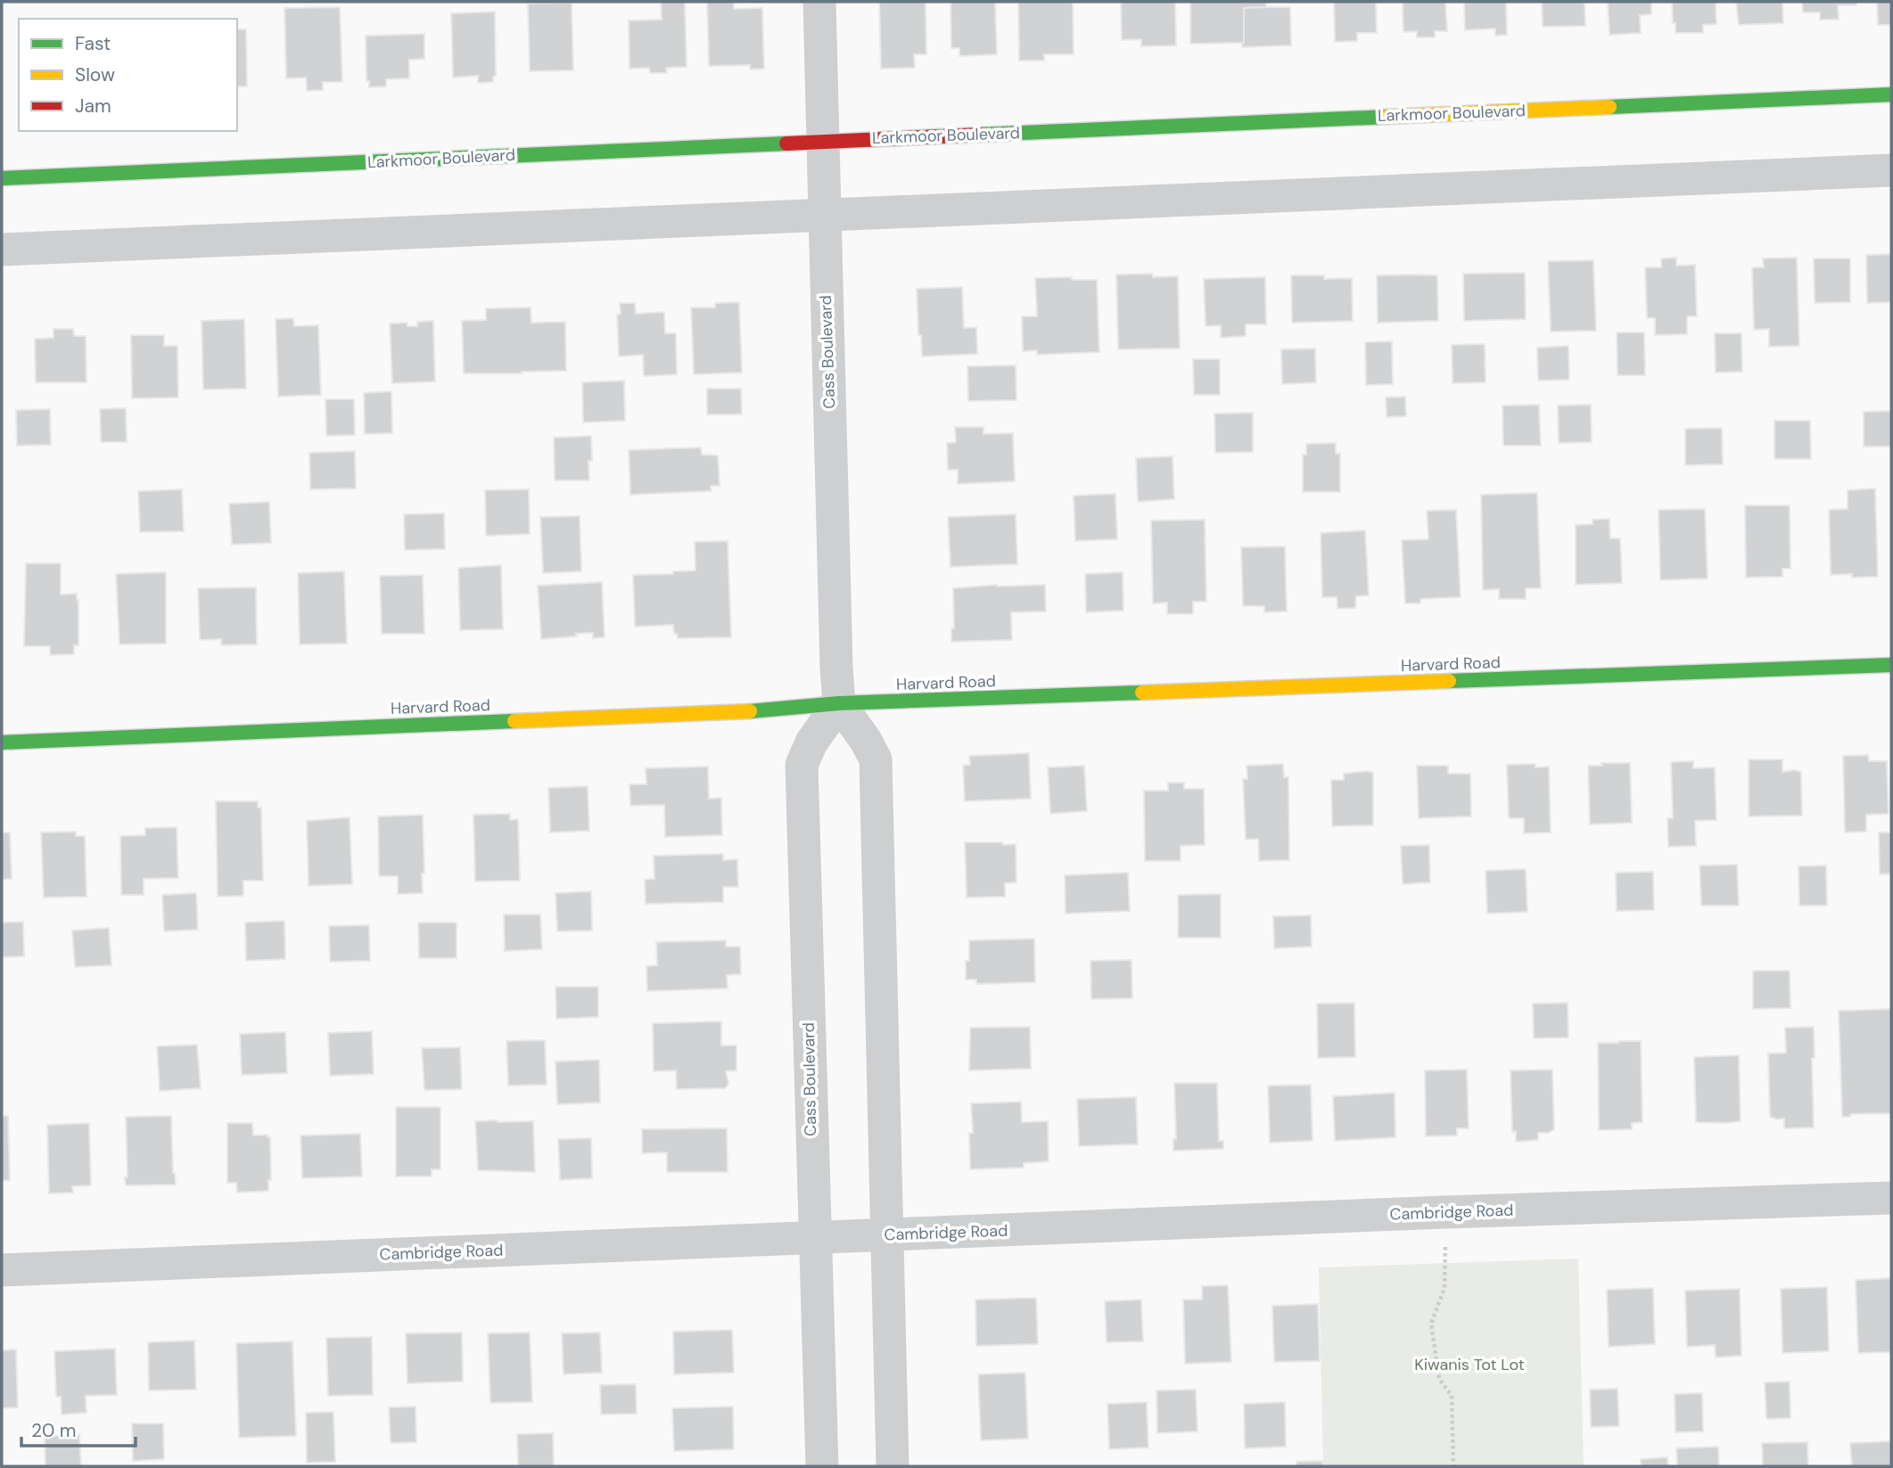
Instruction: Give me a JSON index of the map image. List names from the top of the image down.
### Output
{
  "streets": {
    "street": [
      "Larkmoor Boulevard",
      "Cass Boulevard",
      "Harvard Road",
      "Cambridge Road"
    ]
  },
  "crossings": [
    ["Larkmoor Boulevard", "Cass Boulevard"],
    ["Cass Boulevard", "Harvard Road"],
    ["Cass Boulevard", "Cambridge Road"]
  ],
  "parks": ["Kiwanis Tot Lot"],
  "legend": ["Fast", "Slow", "Jam"],
  "scale_bar": "20 m"
}
